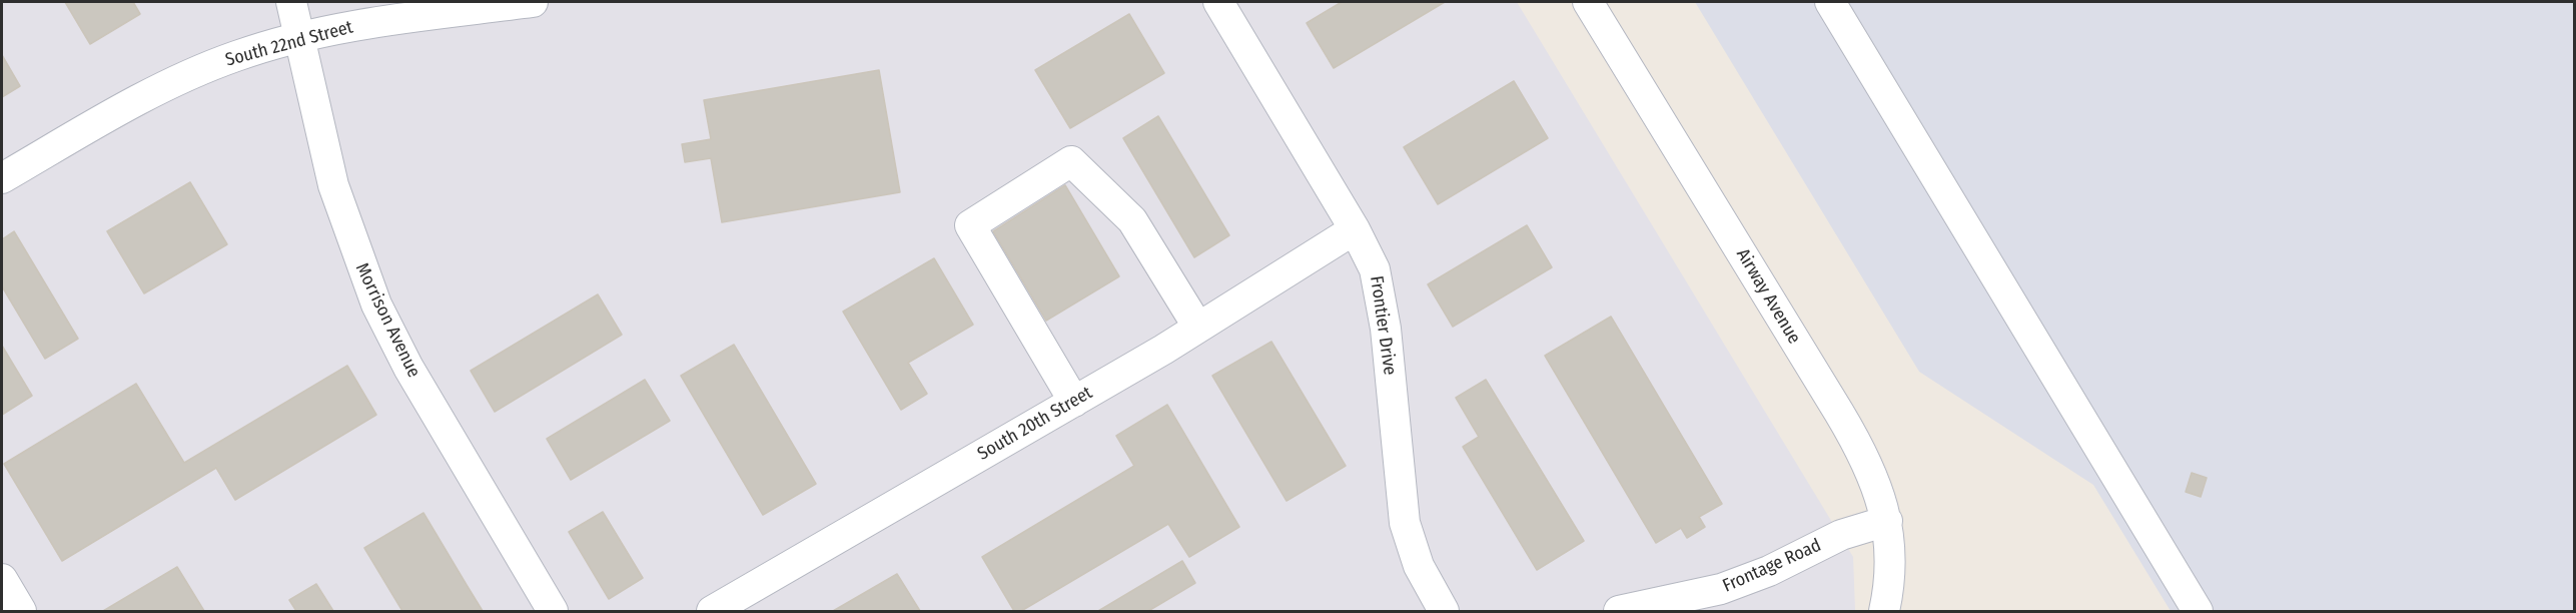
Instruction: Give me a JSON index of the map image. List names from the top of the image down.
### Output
{
  "streets": {
    "street": [
      "South 22nd Street",
      "Airway Avenue",
      "Morrison Avenue",
      "Frontier Drive",
      "South 20th Street",
      "Frontage Road"
    ]
  },
  "crossings": [
    ["South 22nd Street", "Morrison Avenue"],
    ["Airway Avenue", "Frontage Road"],
    ["Frontier Drive", "South 20th Street"]
  ]
}
